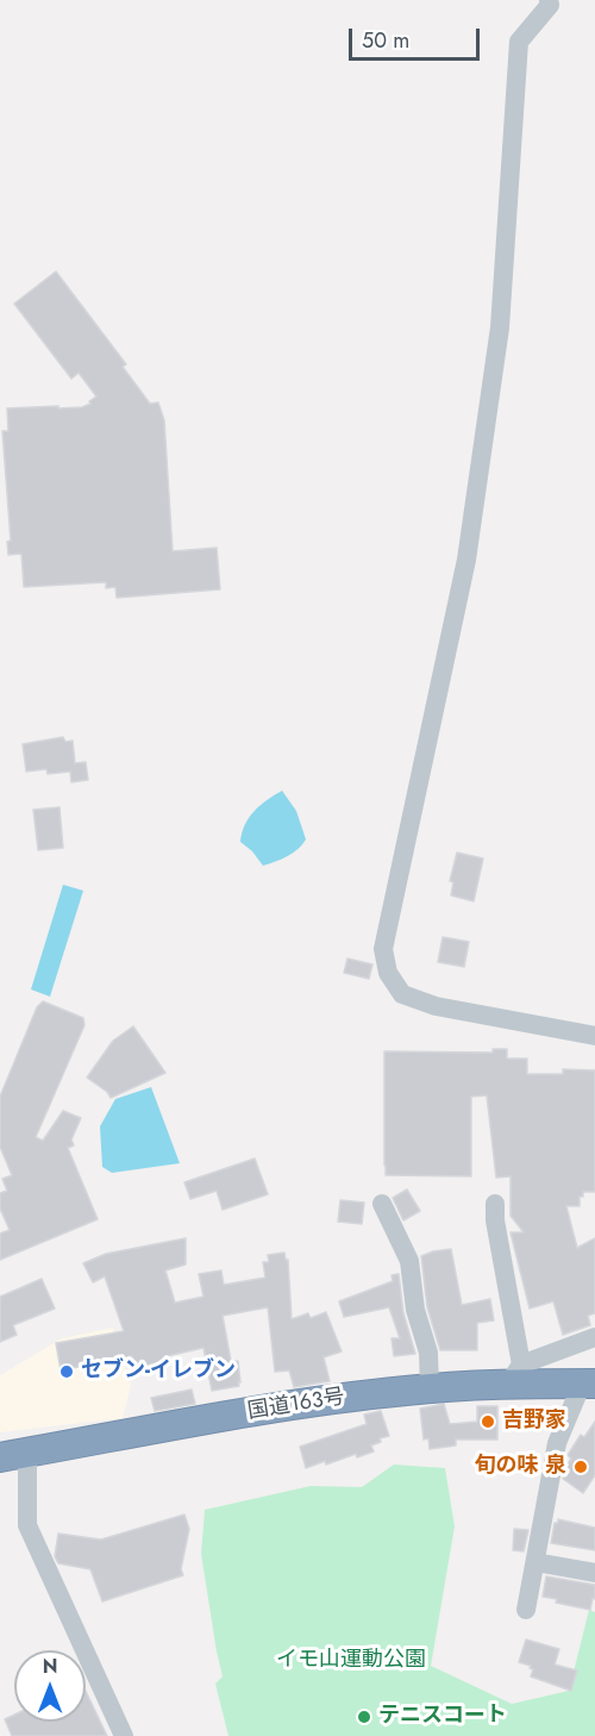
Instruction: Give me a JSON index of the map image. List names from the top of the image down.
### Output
{
  "streets": {
    "highway": ["国道163号"]
  },
  "parks": ["イモ山運動公園"],
  "places": [
    "セブン-イレブン",
    "吉野家",
    "旬の味 泉",
    "テニスコート"
  ],
  "scale_bar": "50 m",
  "north": "top"
}
